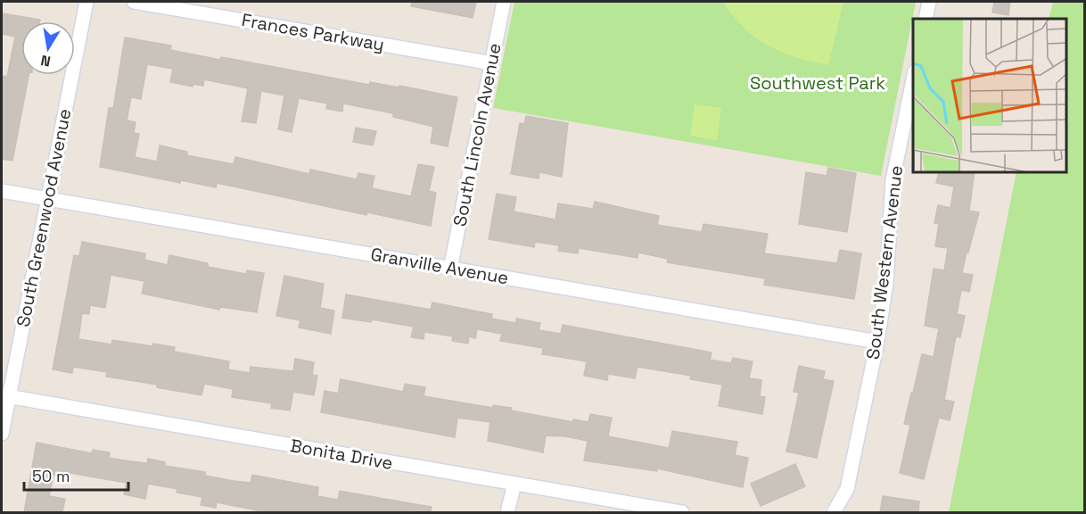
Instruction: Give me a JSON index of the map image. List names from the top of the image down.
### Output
{
  "streets": {
    "street": [
      "Frances Parkway",
      "South Lincoln Avenue",
      "South Greenwood Avenue",
      "South Western Avenue",
      "Granville Avenue",
      "Bonita Drive"
    ]
  },
  "crossings": [
    ["Frances Parkway", "South Lincoln Avenue"],
    ["South Lincoln Avenue", "Granville Avenue"],
    ["South Greenwood Avenue", "Granville Avenue"],
    ["South Greenwood Avenue", "Bonita Drive"],
    ["South Western Avenue", "Granville Avenue"]
  ],
  "parks": ["Southwest Park"],
  "scale_bar": "50 m",
  "north": "bottom"
}
